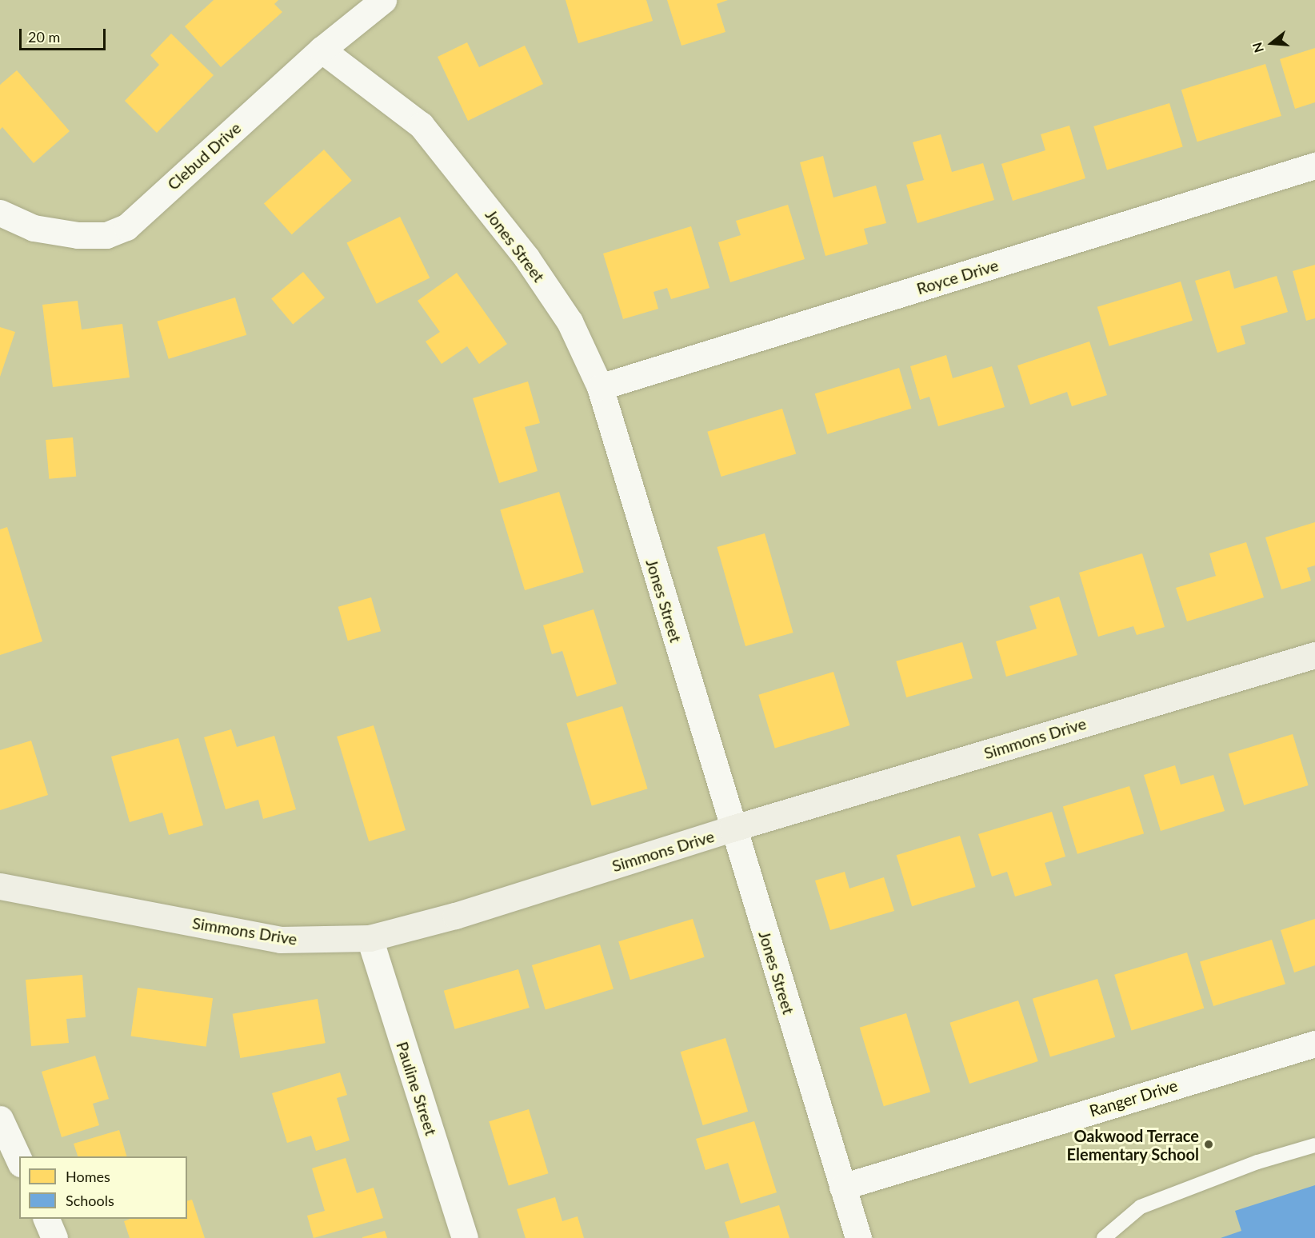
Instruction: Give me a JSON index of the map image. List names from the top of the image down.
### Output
{
  "streets": {
    "street": [
      "Clebud Drive",
      "Jones Street",
      "Royce Drive",
      "Simmons Drive",
      "Pauline Street",
      "Ranger Drive"
    ]
  },
  "crossings": [
    ["Clebud Drive", "Jones Street"],
    ["Jones Street", "Royce Drive"],
    ["Jones Street", "Simmons Drive"],
    ["Jones Street", "Ranger Drive"],
    ["Simmons Drive", "Pauline Street"]
  ],
  "places": ["Oakwood Terrace Elementary School"],
  "legend": ["Homes", "Schools"],
  "scale_bar": "20 m",
  "north": "left"
}
